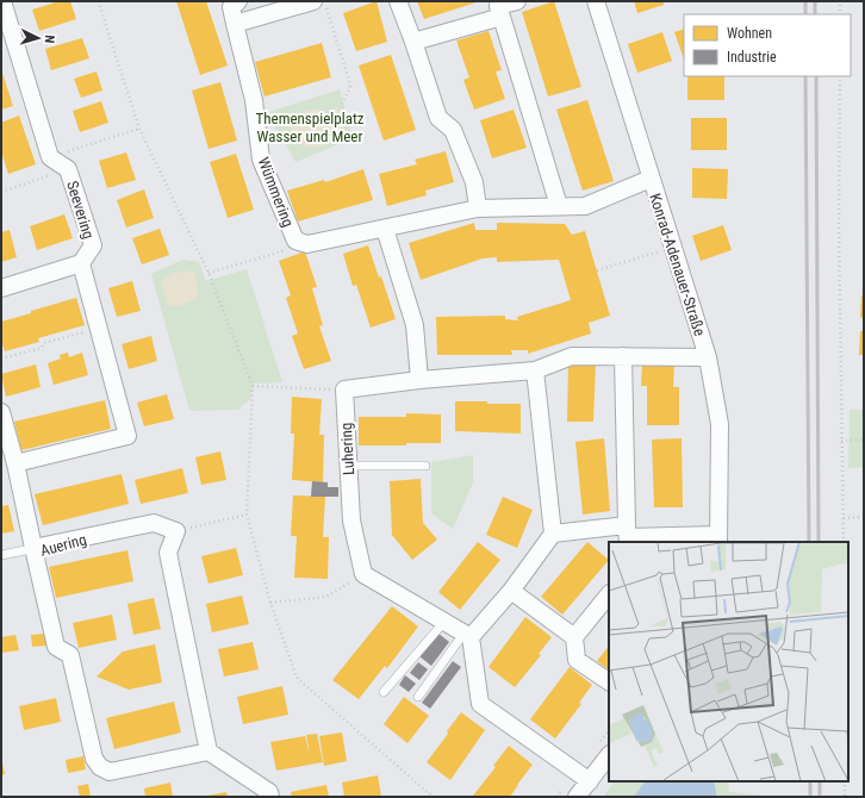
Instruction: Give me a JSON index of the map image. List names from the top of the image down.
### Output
{
  "streets": {
    "street": [
      "Wümmering",
      "Seevering",
      "Konrad-Adenauer-Straße",
      "Luhering",
      "Auering"
    ]
  },
  "parks": ["Themenspielplatz Wasser und Meer"],
  "legend": ["Wohnen", "Industrie"],
  "north": "right"
}
